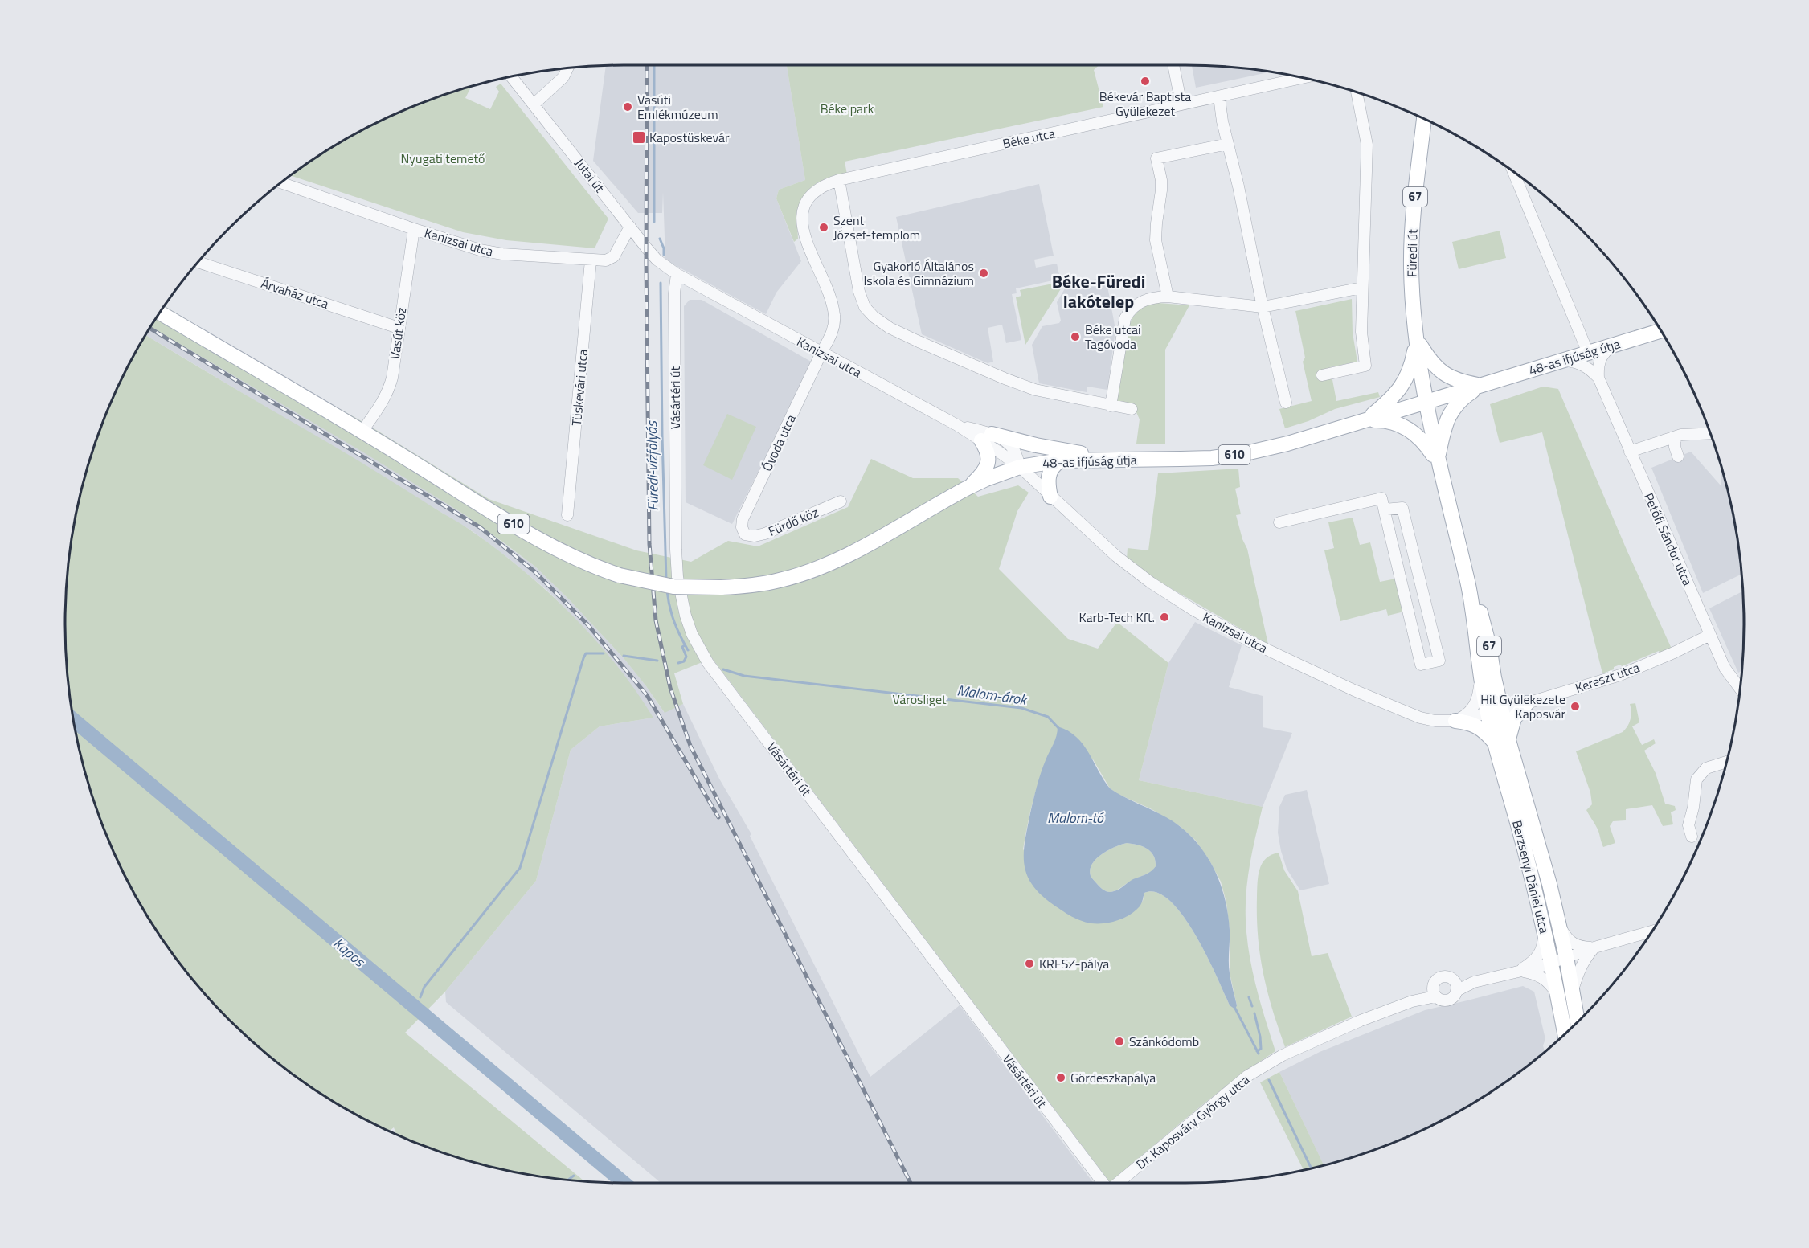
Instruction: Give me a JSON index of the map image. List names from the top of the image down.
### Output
{
  "streets": {
    "main road": [
      "67",
      "Füredi út",
      "48-as ifjúság útja",
      "610",
      "Berzsenyi Dániel utca"
    ],
    "street": [
      "Béke utca",
      "Jutai út",
      "Kanizsai utca",
      "Árvaház utca",
      "Vasút köz",
      "Tüskevári utca",
      "Vásártéri út",
      "Óvoda utca",
      "Fürdő köz",
      "Petőfi Sándor utca",
      "Kereszt utca",
      "Dr. Kaposváry György utca"
    ]
  },
  "crossings": [
    ["Béke utca", "Kanizsai utca"],
    ["Béke utca", "Óvoda utca"],
    ["Jutai út", "Kanizsai utca"],
    ["Jutai út", "Vásártéri út"],
    ["67", "Kanizsai utca"],
    ["67", "Füredi út"],
    ["67", "610"],
    ["67", "Kereszt utca"],
    ["67", "Berzsenyi Dániel utca"],
    ["Kanizsai utca", "Vasút köz"],
    ["Kanizsai utca", "48-as ifjúság útja"],
    ["Kanizsai utca", "Tüskevári utca"],
    ["Kanizsai utca", "Vásártéri út"],
    ["Kanizsai utca", "Óvoda utca"],
    ["Kanizsai utca", "Kereszt utca"],
    ["Kanizsai utca", "Berzsenyi Dániel utca"],
    ["Árvaház utca", "Vasút köz"],
    ["Vasút köz", "48-as ifjúság útja"],
    ["Vasút köz", "610"],
    ["48-as ifjúság útja", "610"],
    ["Óvoda utca", "Fürdő köz"],
    ["Petőfi Sándor utca", "Kereszt utca"],
    ["Kereszt utca", "Berzsenyi Dániel utca"]
  ],
  "districts": ["Béke-Füredi lakótelep"],
  "water": [
    "Füredi-vízfolyás",
    "Malom-árok",
    "Malom-tó",
    "Kapos"
  ],
  "parks": ["Béke park", "Nyugati temető", "Városliget"],
  "places": {
    "other": [
      "Békevár Baptista Gyülekezet",
      "Vasúti Emlékmúzeum",
      "Szent József-templom",
      "Gyakorló Általános Iskola és Gimnázium",
      "Béke utcai Tagóvoda",
      "Karb-Tech Kft.",
      "Hit Gyülekezete Kaposvár",
      "KRESZ-pálya",
      "Szánkódomb",
      "Gördeszkapálya"
    ],
    "transit": ["Kapostüskevár"]
  }
}
